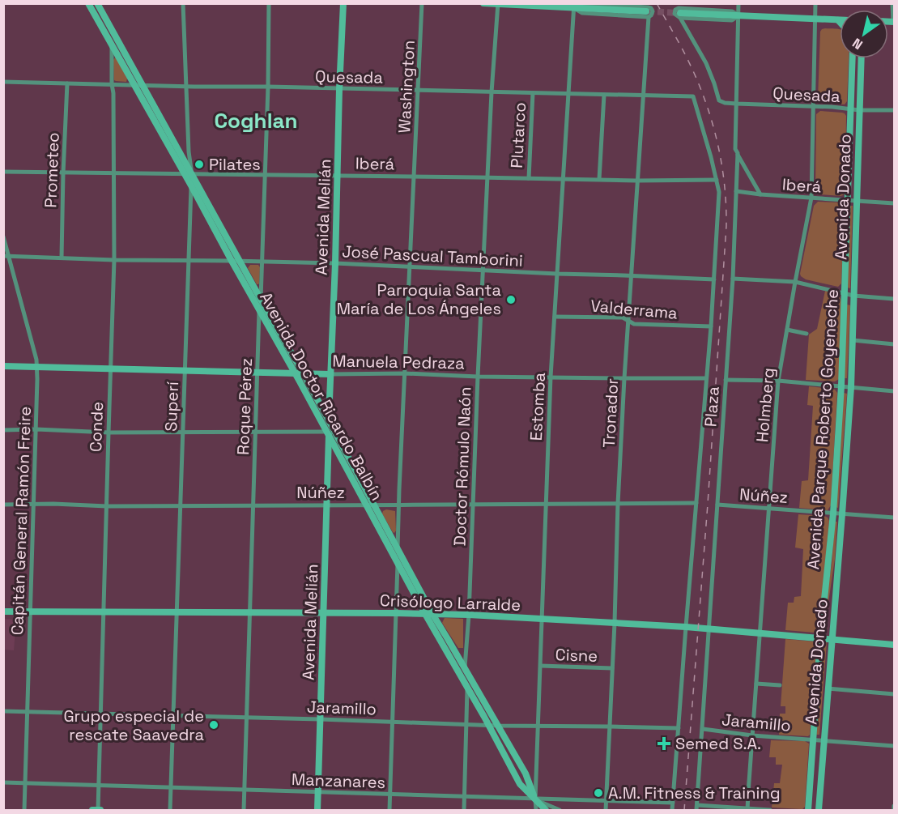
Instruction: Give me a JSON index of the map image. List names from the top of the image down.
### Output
{
  "streets": {
    "main road": [
      "Avenida Donado",
      "Avenida Melián",
      "Manuela Pedraza",
      "Avenida Doctor Ricardo Balbín",
      "Avenida Parque Roberto Goyeneche",
      "Crisólogo Larralde"
    ],
    "street": [
      "Quesada",
      "Washington",
      "Plutarco",
      "Iberá",
      "Prometeo",
      "José Pascual Tamborini",
      "Valderrama",
      "Holmberg",
      "Superí",
      "Roque Pérez",
      "Estomba",
      "Plaza",
      "Tronador",
      "Conde",
      "Doctor Rómulo Naón",
      "Núñez",
      "Capitán General Ramón Freire",
      "Cisne",
      "Jaramillo",
      "Manzanares"
    ]
  },
  "crossings": [
    ["Quesada", "Washington"],
    ["Quesada", "Plutarco"],
    ["Quesada", "Prometeo"],
    ["Quesada", "Avenida Donado"],
    ["Quesada", "Avenida Melián"],
    ["Quesada", "Avenida Doctor Ricardo Balbín"],
    ["Quesada", "Holmberg"],
    ["Quesada", "Roque Pérez"],
    ["Quesada", "Estomba"],
    ["Quesada", "Plaza"],
    ["Quesada", "Tronador"],
    ["Quesada", "Conde"],
    ["Quesada", "Avenida Parque Roberto Goyeneche"],
    ["Quesada", "Doctor Rómulo Naón"],
    ["Washington", "Iberá"],
    ["Washington", "José Pascual Tamborini"],
    ["Washington", "Manuela Pedraza"],
    ["Washington", "Avenida Doctor Ricardo Balbín"],
    ["Washington", "Núñez"],
    ["Plutarco", "Iberá"],
    ["Iberá", "Prometeo"],
    ["Iberá", "Avenida Donado"],
    ["Iberá", "Avenida Melián"],
    ["Iberá", "Avenida Doctor Ricardo Balbín"],
    ["Iberá", "Holmberg"],
    ["Iberá", "Roque Pérez"],
    ["Iberá", "Estomba"],
    ["Iberá", "Plaza"],
    ["Iberá", "Tronador"],
    ["Iberá", "Conde"],
    ["Iberá", "Avenida Parque Roberto Goyeneche"],
    ["Iberá", "Doctor Rómulo Naón"],
    ["Prometeo", "José Pascual Tamborini"],
    ["Avenida Donado", "Núñez"],
    ["Avenida Donado", "Crisólogo Larralde"],
    ["Avenida Donado", "Jaramillo"],
    ["Avenida Melián", "José Pascual Tamborini"],
    ["Avenida Melián", "Manuela Pedraza"],
    ["Avenida Melián", "Avenida Doctor Ricardo Balbín"],
    ["Avenida Melián", "Núñez"],
    ["Avenida Melián", "Crisólogo Larralde"],
    ["Avenida Melián", "Jaramillo"],
    ["Avenida Melián", "Manzanares"],
    ["José Pascual Tamborini", "Avenida Doctor Ricardo Balbín"],
    ["José Pascual Tamborini", "Superí"],
    ["José Pascual Tamborini", "Roque Pérez"],
    ["José Pascual Tamborini", "Estomba"],
    ["José Pascual Tamborini", "Plaza"],
    ["José Pascual Tamborini", "Tronador"],
    ["José Pascual Tamborini", "Conde"],
    ["José Pascual Tamborini", "Doctor Rómulo Naón"],
    ["José Pascual Tamborini", "Capitán General Ramón Freire"],
    ["Valderrama", "Estomba"],
    ["Valderrama", "Plaza"],
    ["Valderrama", "Tronador"],
    ["Manuela Pedraza", "Avenida Doctor Ricardo Balbín"],
    ["Manuela Pedraza", "Superí"],
    ["Manuela Pedraza", "Roque Pérez"],
    ["Manuela Pedraza", "Estomba"],
    ["Manuela Pedraza", "Plaza"],
    ["Manuela Pedraza", "Tronador"],
    ["Manuela Pedraza", "Conde"],
    ["Manuela Pedraza", "Doctor Rómulo Naón"],
    ["Manuela Pedraza", "Capitán General Ramón Freire"],
    ["Avenida Doctor Ricardo Balbín", "Superí"],
    ["Avenida Doctor Ricardo Balbín", "Roque Pérez"],
    ["Avenida Doctor Ricardo Balbín", "Estomba"],
    ["Avenida Doctor Ricardo Balbín", "Conde"],
    ["Avenida Doctor Ricardo Balbín", "Doctor Rómulo Naón"],
    ["Avenida Doctor Ricardo Balbín", "Núñez"],
    ["Avenida Doctor Ricardo Balbín", "Crisólogo Larralde"],
    ["Avenida Doctor Ricardo Balbín", "Jaramillo"],
    ["Avenida Doctor Ricardo Balbín", "Manzanares"],
    ["Holmberg", "Núñez"],
    ["Holmberg", "Crisólogo Larralde"],
    ["Holmberg", "Jaramillo"],
    ["Superí", "Núñez"],
    ["Superí", "Crisólogo Larralde"],
    ["Superí", "Jaramillo"],
    ["Superí", "Manzanares"],
    ["Roque Pérez", "Núñez"],
    ["Roque Pérez", "Crisólogo Larralde"],
    ["Roque Pérez", "Jaramillo"],
    ["Roque Pérez", "Manzanares"],
    ["Estomba", "Núñez"],
    ["Estomba", "Crisólogo Larralde"],
    ["Estomba", "Cisne"],
    ["Estomba", "Jaramillo"],
    ["Estomba", "Manzanares"],
    ["Plaza", "Núñez"],
    ["Plaza", "Crisólogo Larralde"],
    ["Plaza", "Jaramillo"],
    ["Plaza", "Manzanares"],
    ["Tronador", "Núñez"],
    ["Tronador", "Crisólogo Larralde"],
    ["Tronador", "Cisne"],
    ["Tronador", "Jaramillo"],
    ["Tronador", "Manzanares"],
    ["Conde", "Núñez"],
    ["Conde", "Crisólogo Larralde"],
    ["Conde", "Jaramillo"],
    ["Conde", "Manzanares"],
    ["Avenida Parque Roberto Goyeneche", "Núñez"],
    ["Avenida Parque Roberto Goyeneche", "Crisólogo Larralde"],
    ["Avenida Parque Roberto Goyeneche", "Jaramillo"],
    ["Doctor Rómulo Naón", "Núñez"],
    ["Doctor Rómulo Naón", "Crisólogo Larralde"],
    ["Núñez", "Capitán General Ramón Freire"],
    ["Capitán General Ramón Freire", "Crisólogo Larralde"],
    ["Capitán General Ramón Freire", "Jaramillo"],
    ["Capitán General Ramón Freire", "Manzanares"]
  ],
  "districts": ["Coghlan"],
  "places": {
    "other": [
      "Pilates",
      "Parroquia Santa María de Los Ángeles",
      "Grupo especial de rescate Saavedra",
      "A.M. Fitness & Training"
    ],
    "health": ["Semed S.A."]
  },
  "north": "bottom left"
}
